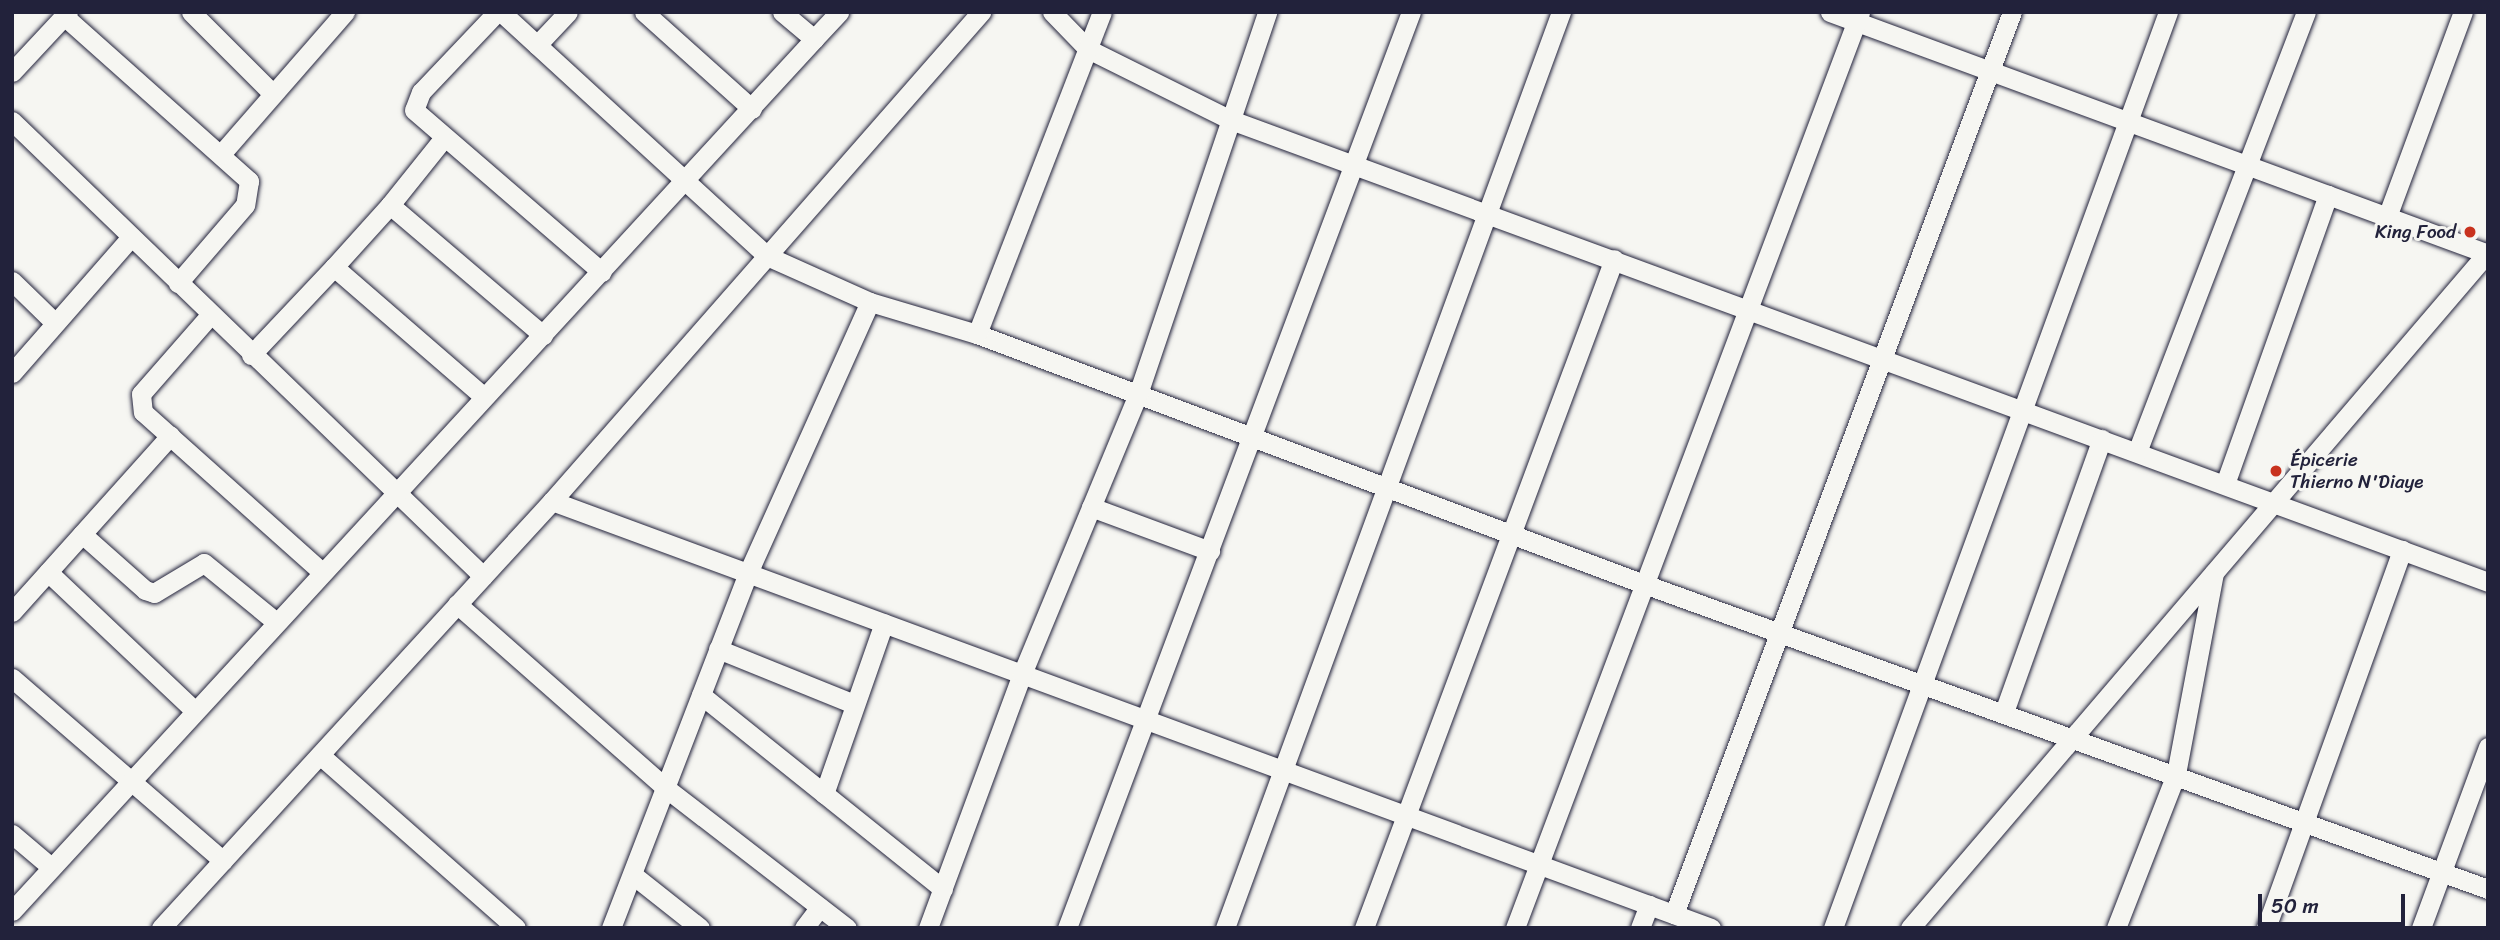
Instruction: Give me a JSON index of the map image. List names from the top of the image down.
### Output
{
  "places": ["King Food", "Épicerie Thierno N'Diaye"],
  "scale_bar": "50 m"
}
